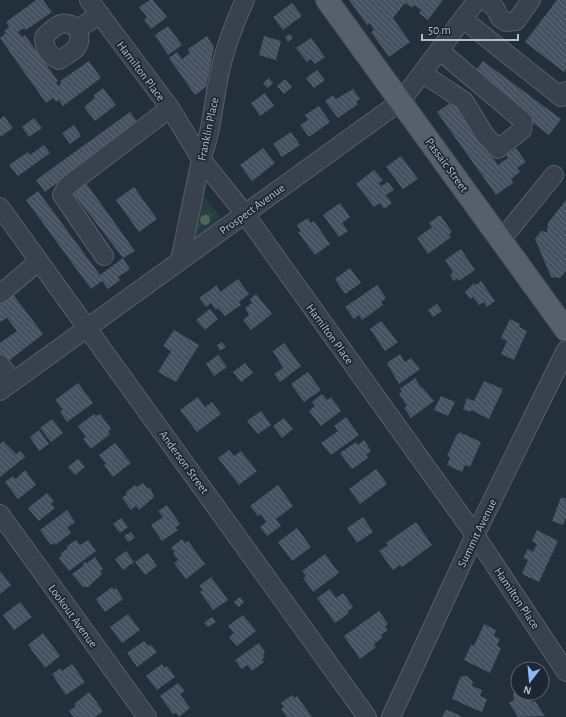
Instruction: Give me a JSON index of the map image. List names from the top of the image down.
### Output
{
  "streets": {
    "main road": ["Passaic Street"],
    "street": [
      "Hamilton Place",
      "Franklin Place",
      "Prospect Avenue",
      "Anderson Street",
      "Summit Avenue",
      "Lookout Avenue"
    ]
  },
  "crossings": [
    ["Hamilton Place", "Franklin Place"],
    ["Hamilton Place", "Prospect Avenue"],
    ["Hamilton Place", "Summit Avenue"],
    ["Franklin Place", "Prospect Avenue"],
    ["Passaic Street", "Prospect Avenue"],
    ["Prospect Avenue", "Anderson Street"]
  ],
  "scale_bar": "50 m",
  "north": "bottom"
}
